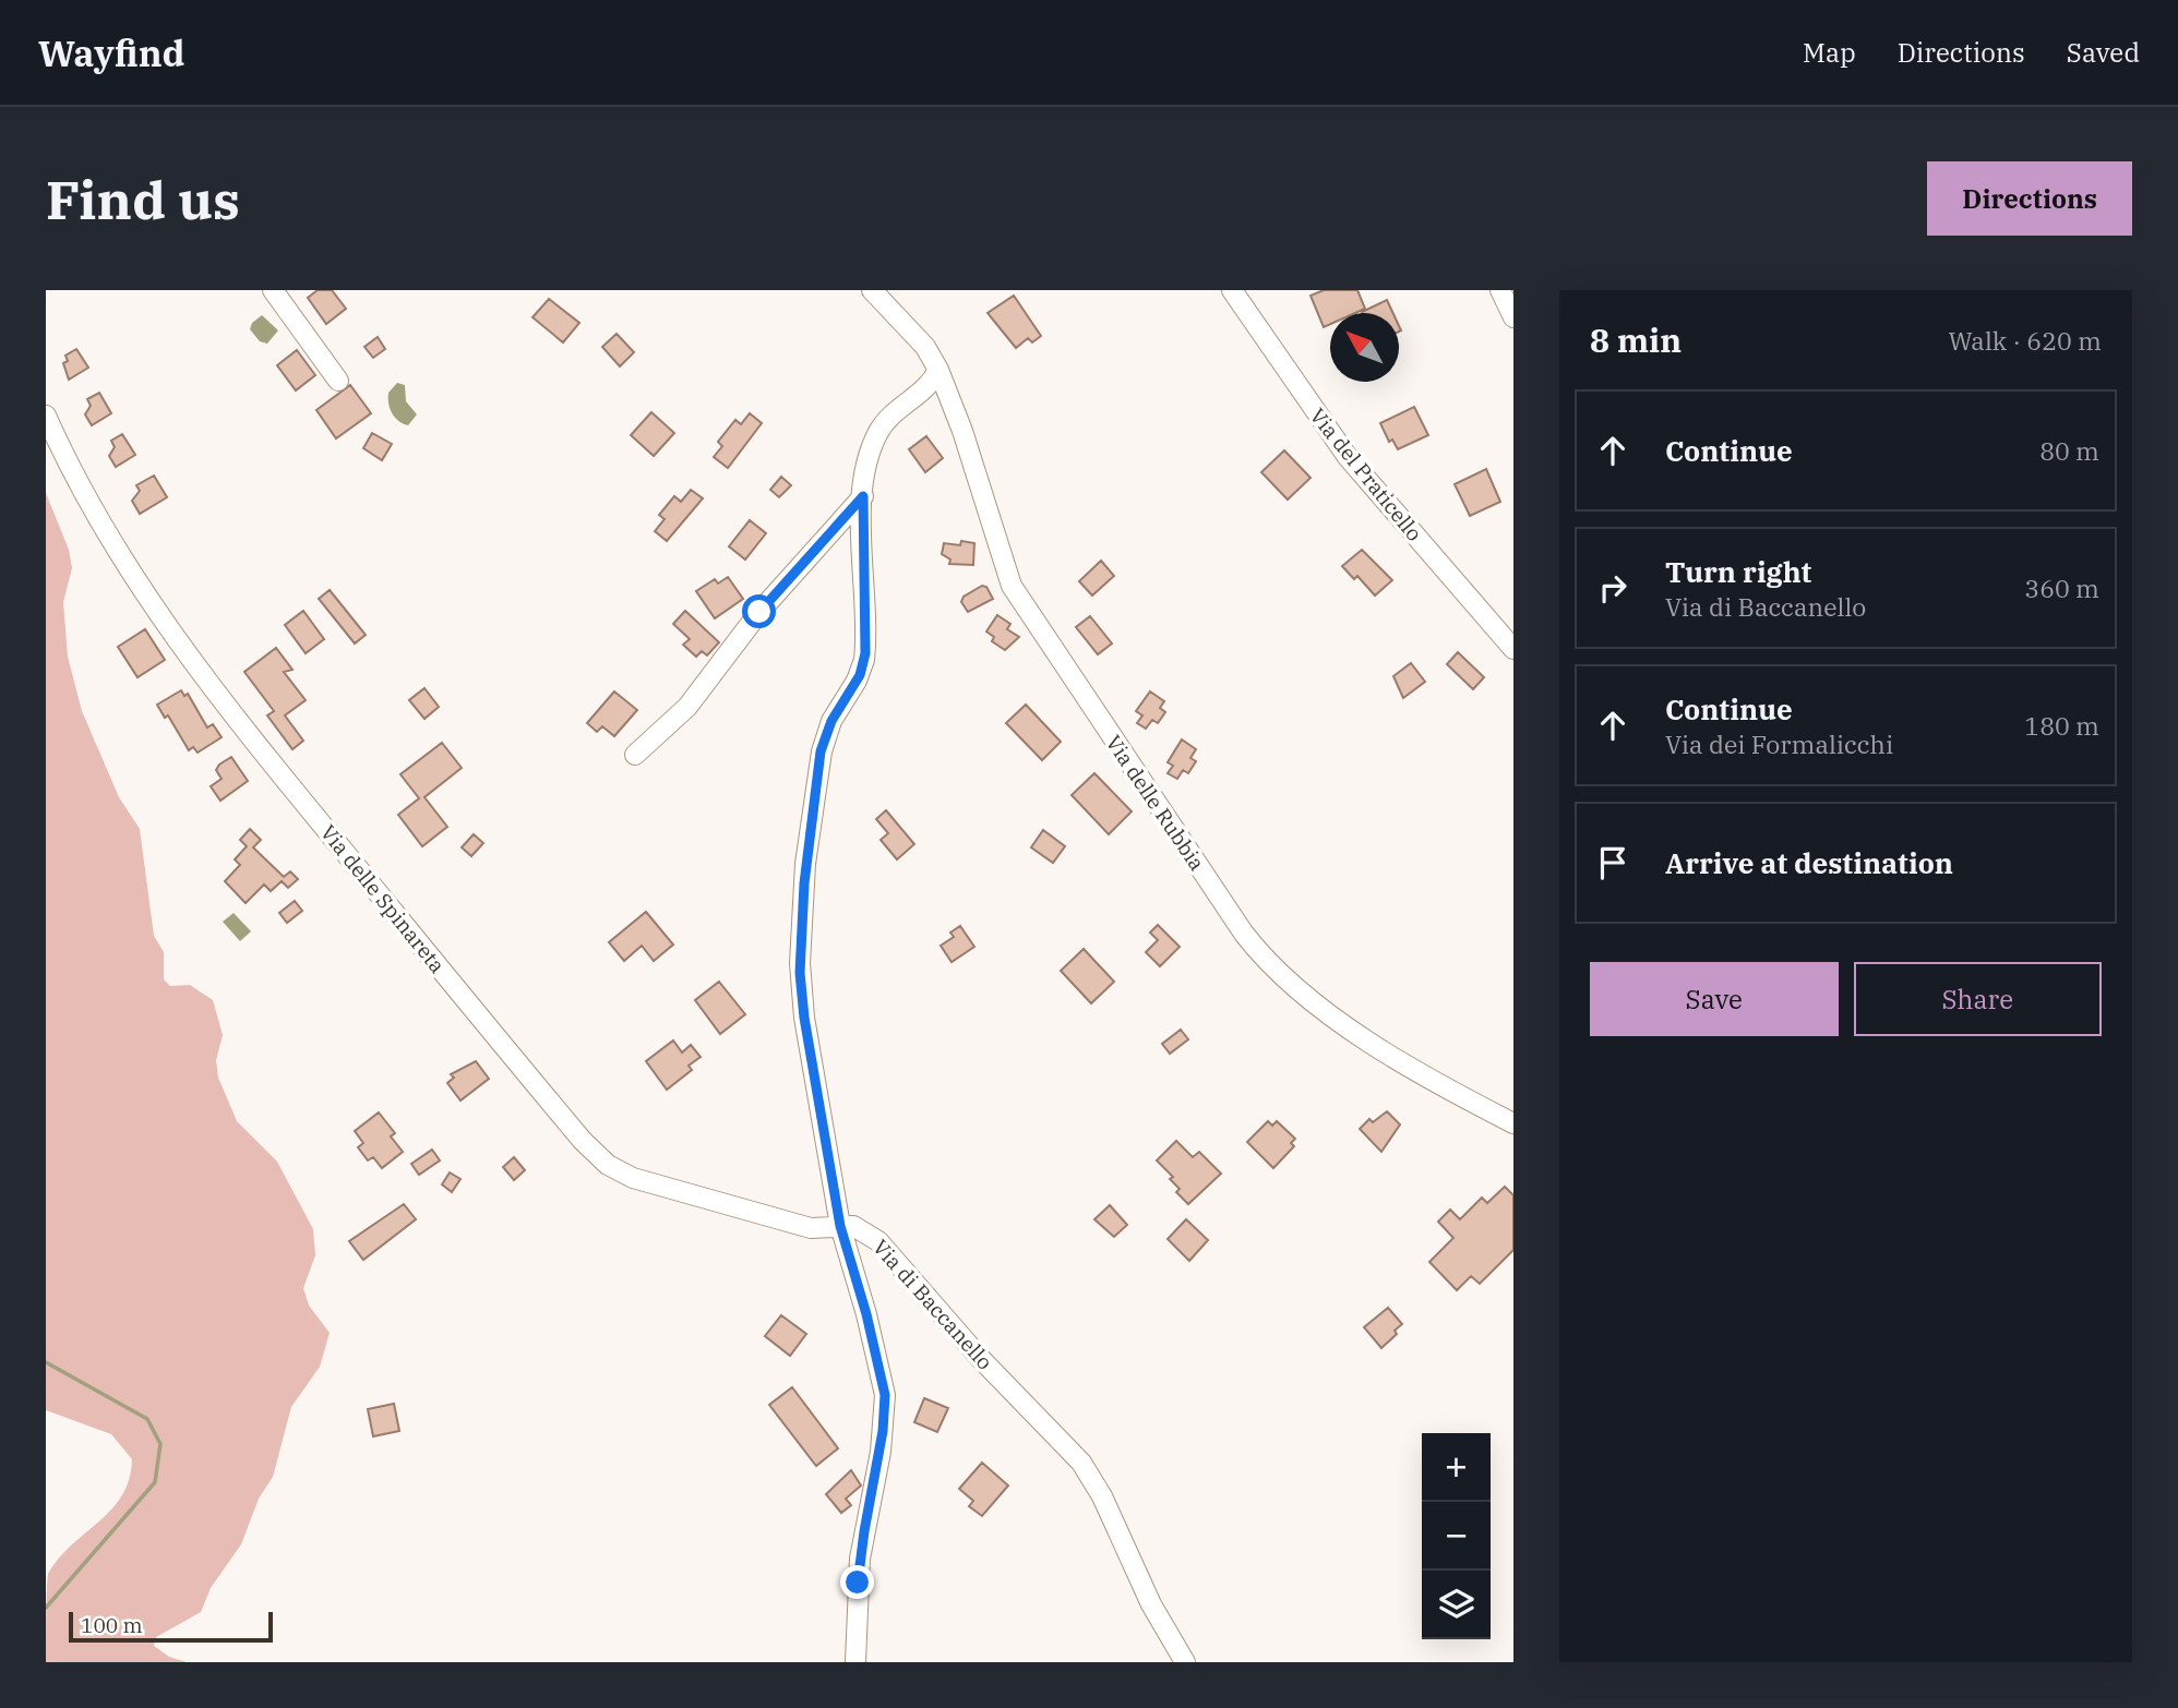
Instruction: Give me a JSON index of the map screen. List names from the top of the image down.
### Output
{
  "streets": {
    "street": [
      "Via del Praticello",
      "Via delle Rubbia",
      "Via delle Spinareta",
      "Via di Baccanello"
    ]
  },
  "crossings": [
    ["Via delle Spinareta", "Via di Baccanello"]
  ],
  "scale_bar": "100 m",
  "north": "top left",
  "page": {
    "header": "Wayfind",
    "nav": ["Map", "Directions", "Saved"],
    "buttons": [
      "Directions",
      ["Save", "Share"]
    ],
    "title": "Find us",
    "heading": ["8 min", "Walk · 620 m"],
    "list": [
      ["Continue", "80 m"],
      ["Turn right", "Via di Baccanello", "360 m"],
      ["Continue", "Via dei Formalicchi", "180 m"],
      "Arrive at destination"
    ],
    "map_buttons": ["+", "−"],
    "scale": "100 m"
  }
}
